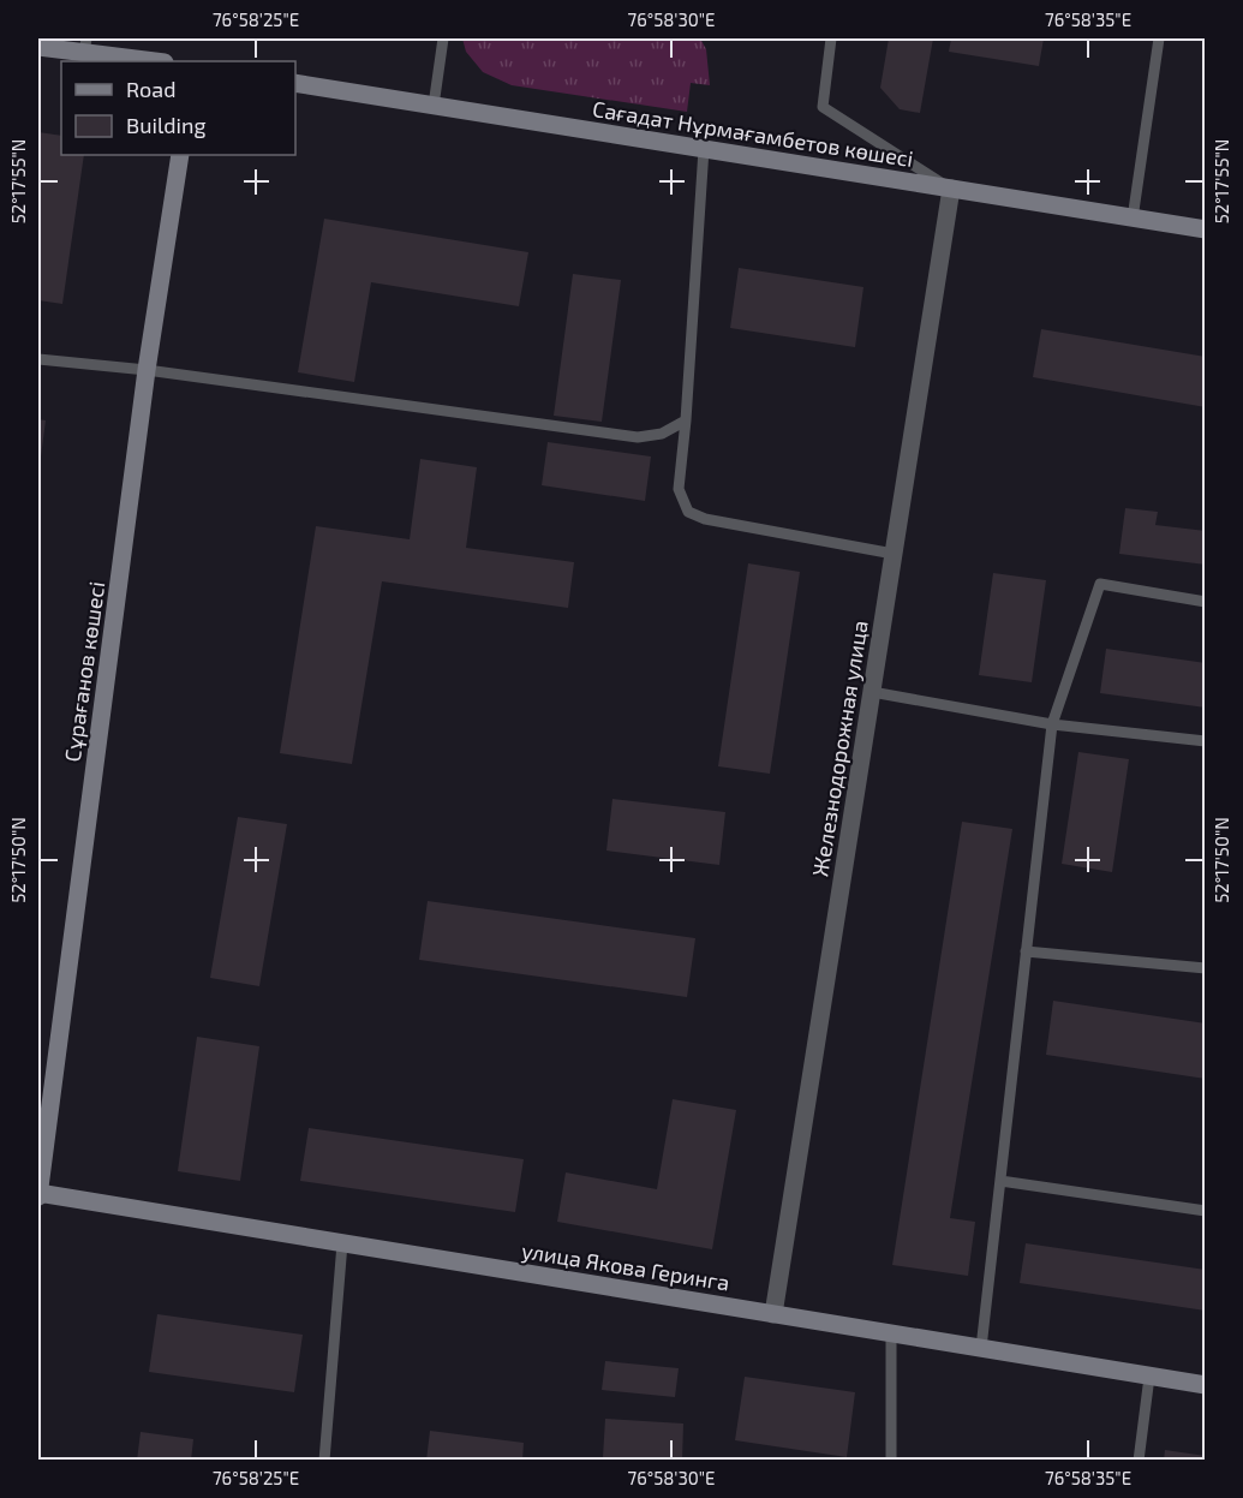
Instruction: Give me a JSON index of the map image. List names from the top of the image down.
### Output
{
  "streets": {
    "main road": ["Сағадат Нұрмағамбетов көшесі", "Сұрағанов көшесі", "улица Якова Геринга"],
    "street": ["Железнодорожная улица"]
  },
  "crossings": [
    ["Сағадат Нұрмағамбетов көшесі", "Железнодорожная улица"],
    ["Сұрағанов көшесі", "улица Якова Геринга"],
    ["Железнодорожная улица", "улица Якова Геринга"]
  ],
  "legend": ["Road", "Building"],
  "coordinates": [
    "76°58'25\"E",
    "76°58'30\"E",
    "76°58'35\"E",
    "52°17'55\"N",
    "52°17'50\"N"
  ]
}
